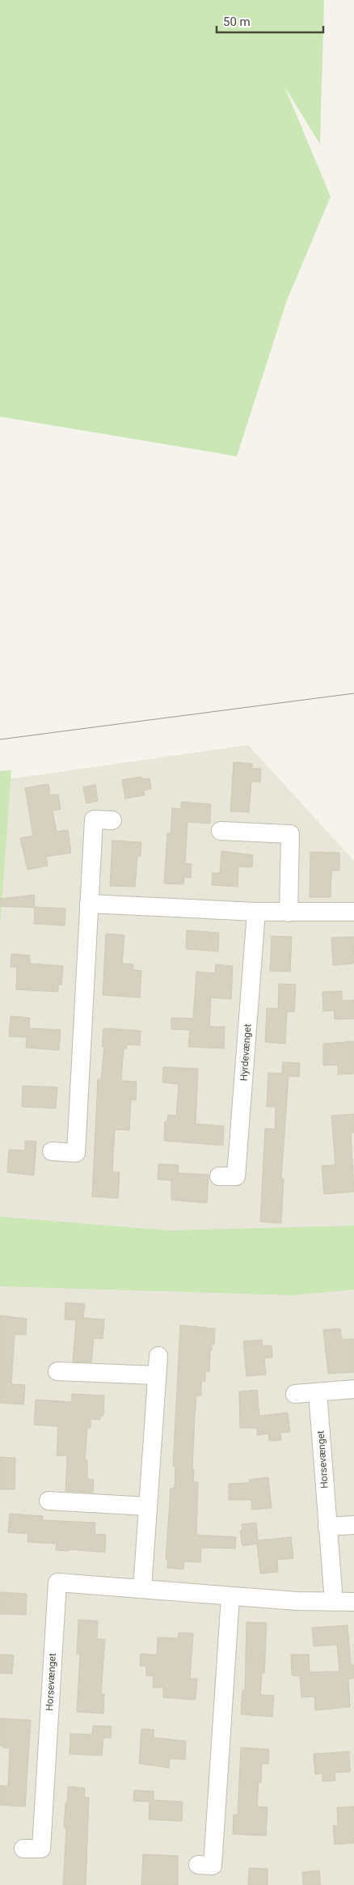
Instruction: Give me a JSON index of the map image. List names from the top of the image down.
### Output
{
  "streets": {
    "street": ["Hyrdevænget", "Horsevænget"]
  },
  "scale_bar": "50 m"
}
